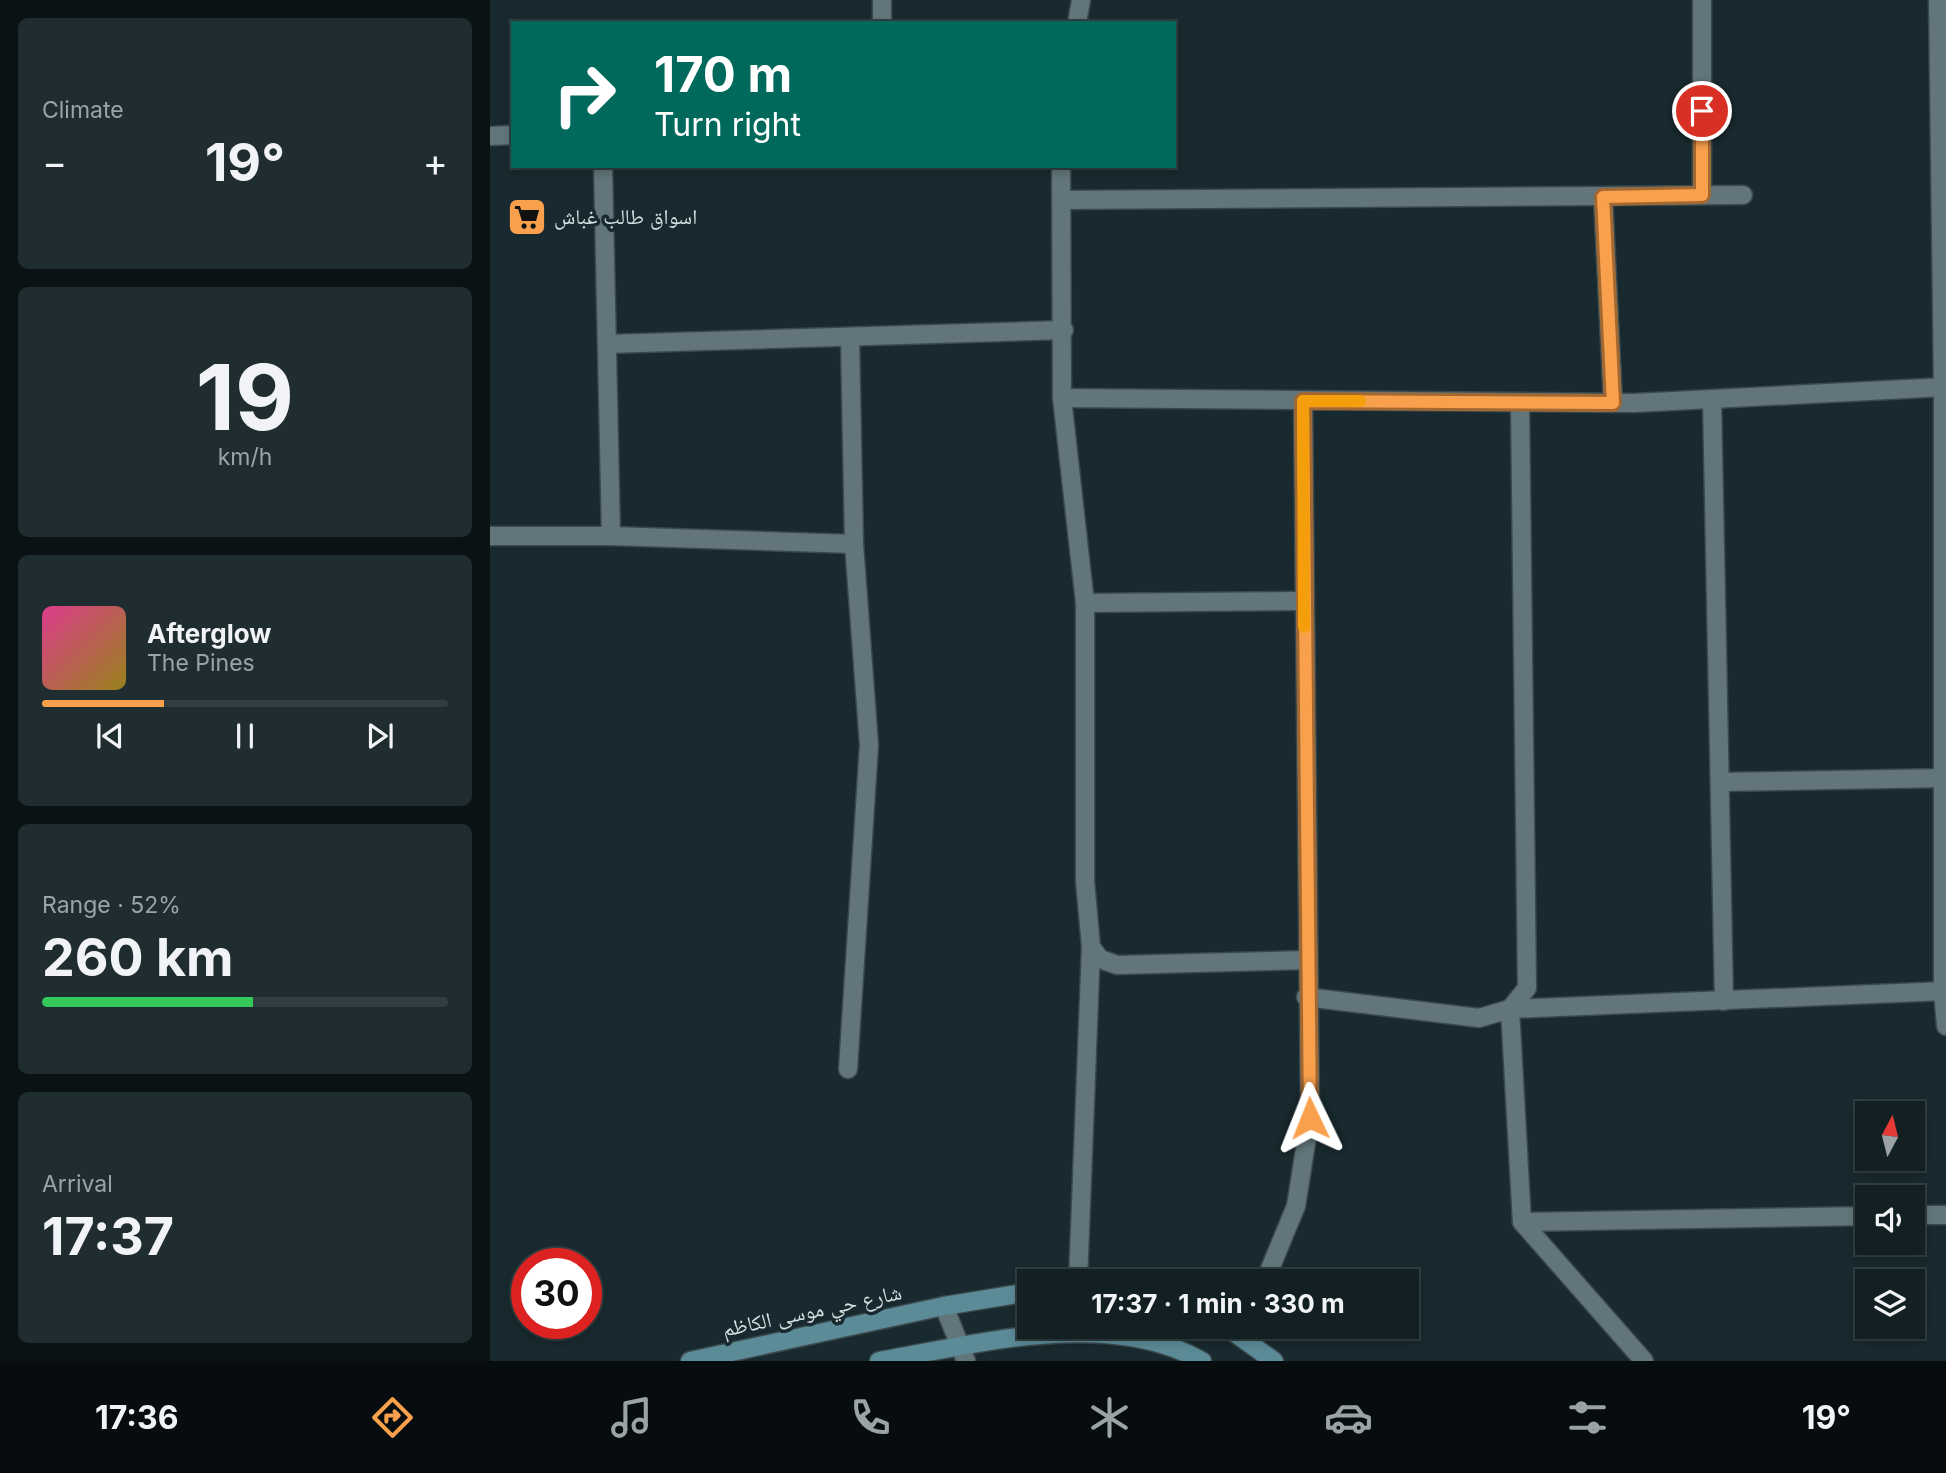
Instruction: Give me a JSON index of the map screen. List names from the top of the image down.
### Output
{
  "streets": {
    "main road": ["شارع حي موسى الكاظم"]
  },
  "places": {
    "supermarket": ["اسواق طالب غباش"]
  },
  "north": "top",
  "page": {
    "tile": [
      "Climate",
      ["19", "km/h"],
      ["Range · 52%", "260 km"],
      ["Arrival", "17:37"]
    ],
    "turn": ["170 m", "Turn right"],
    "heat": ["−", "19°", "+"],
    "song": ["Afterglow", "The Pines"],
    "limit": "30",
    "trip": "17:37 · 1 min · 330 m",
    "tabs": ["17:36", "19°"]
  }
}
